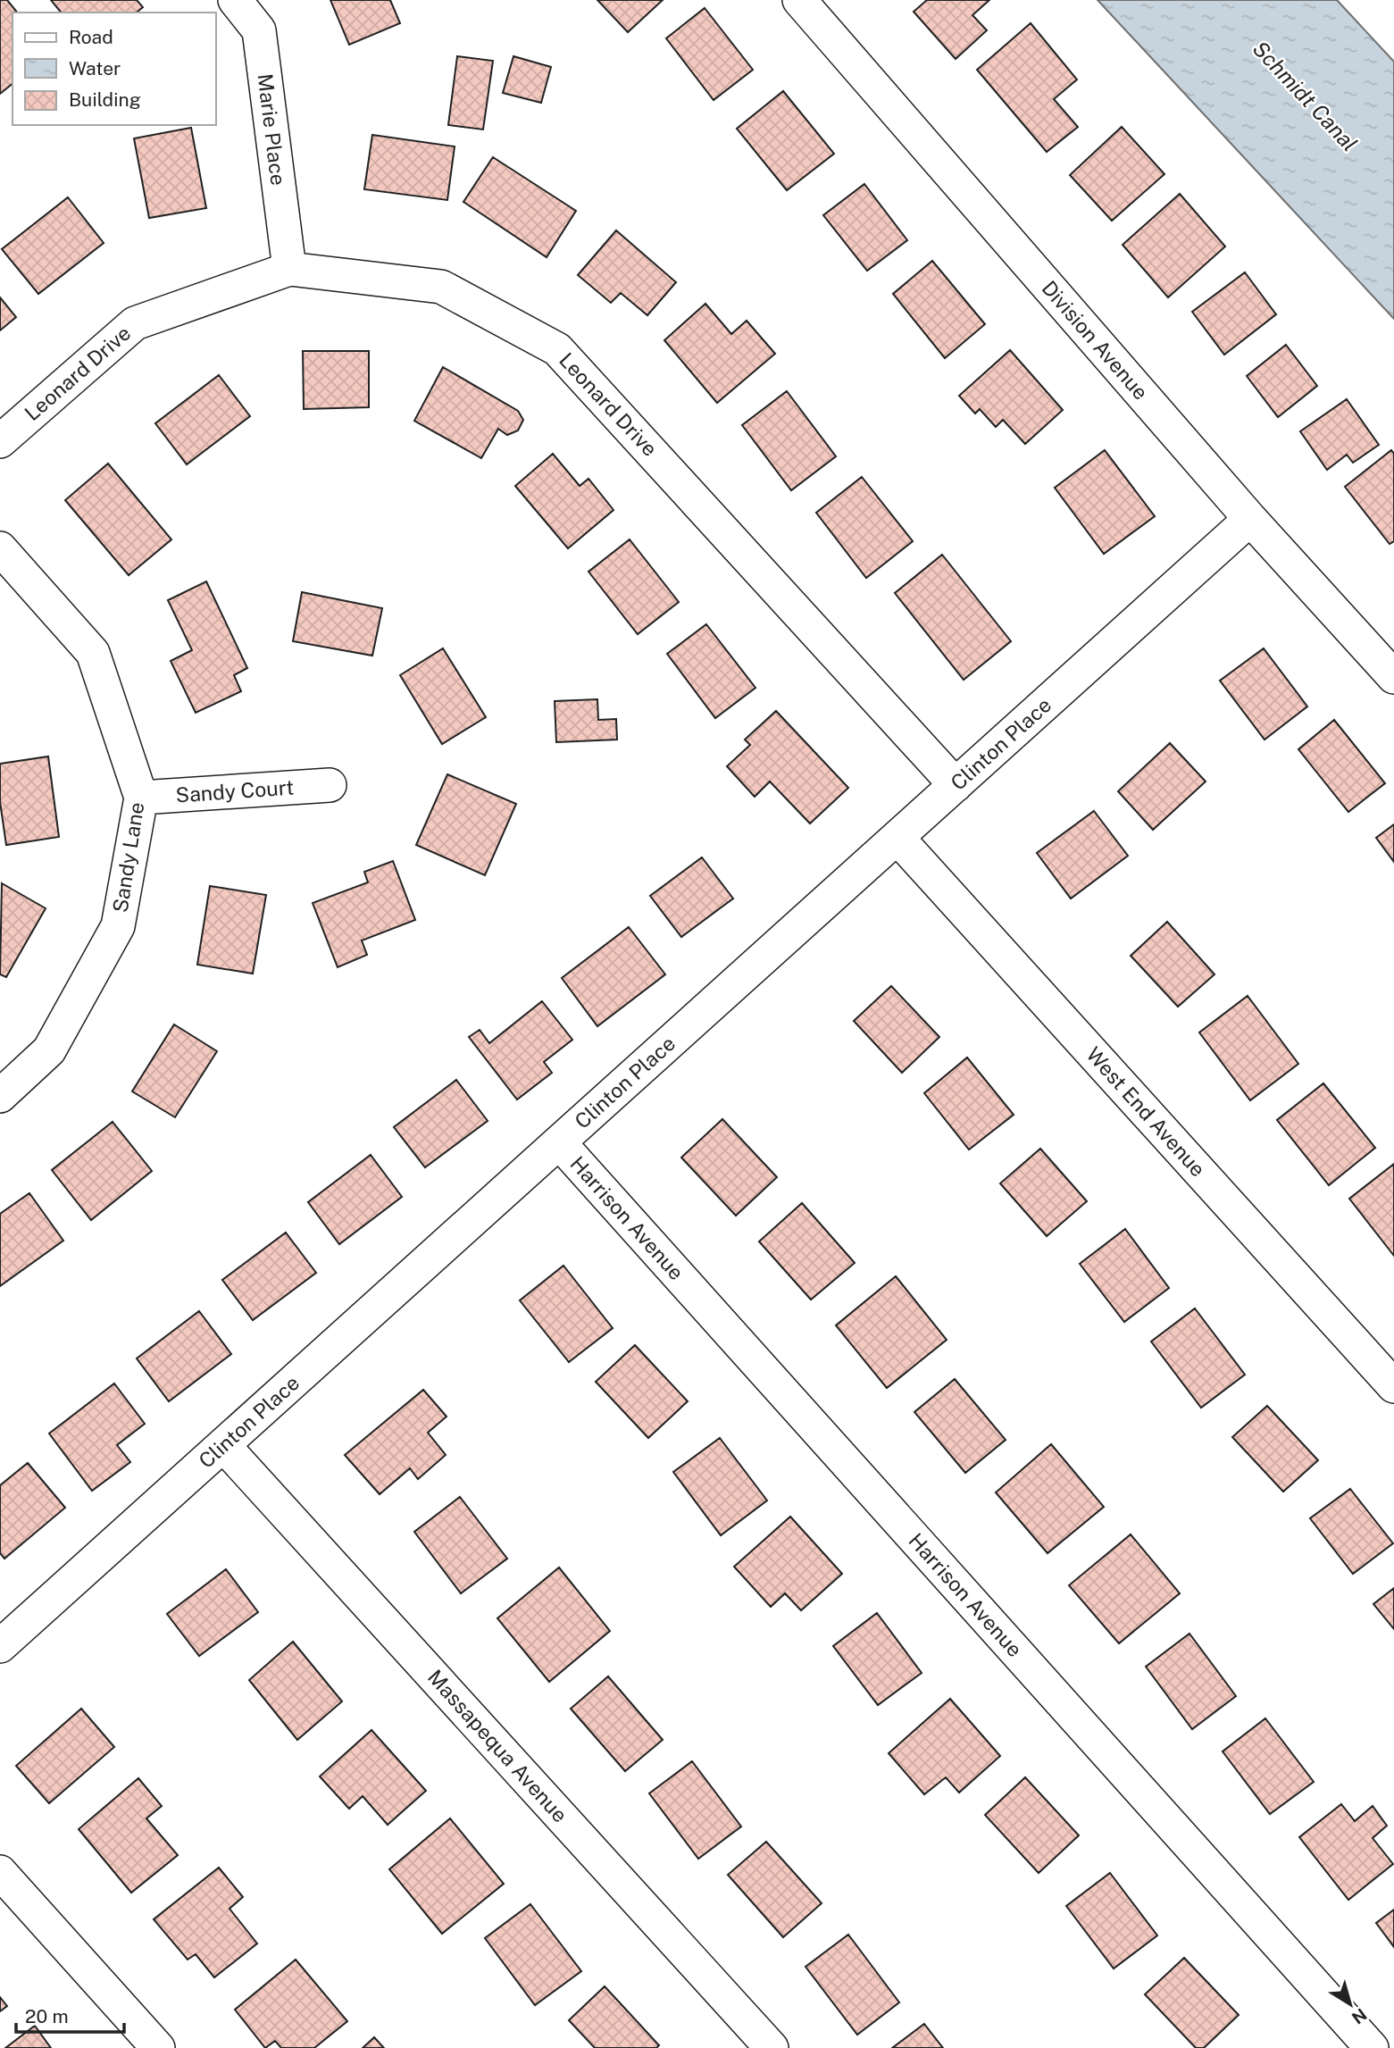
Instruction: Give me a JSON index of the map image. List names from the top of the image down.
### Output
{
  "streets": {
    "street": [
      "Marie Place",
      "Division Avenue",
      "Leonard Drive",
      "Clinton Place",
      "Sandy Court",
      "Sandy Lane",
      "West End Avenue",
      "Harrison Avenue",
      "Massapequa Avenue"
    ]
  },
  "crossings": [
    ["Marie Place", "Leonard Drive"],
    ["Division Avenue", "Clinton Place"],
    ["Leonard Drive", "Clinton Place"],
    ["Clinton Place", "West End Avenue"],
    ["Clinton Place", "Harrison Avenue"],
    ["Clinton Place", "Massapequa Avenue"],
    ["Sandy Court", "Sandy Lane"]
  ],
  "water": ["Schmidt Canal"],
  "legend": ["Road", "Water", "Building"],
  "scale_bar": "20 m",
  "north": "bottom right"
}
